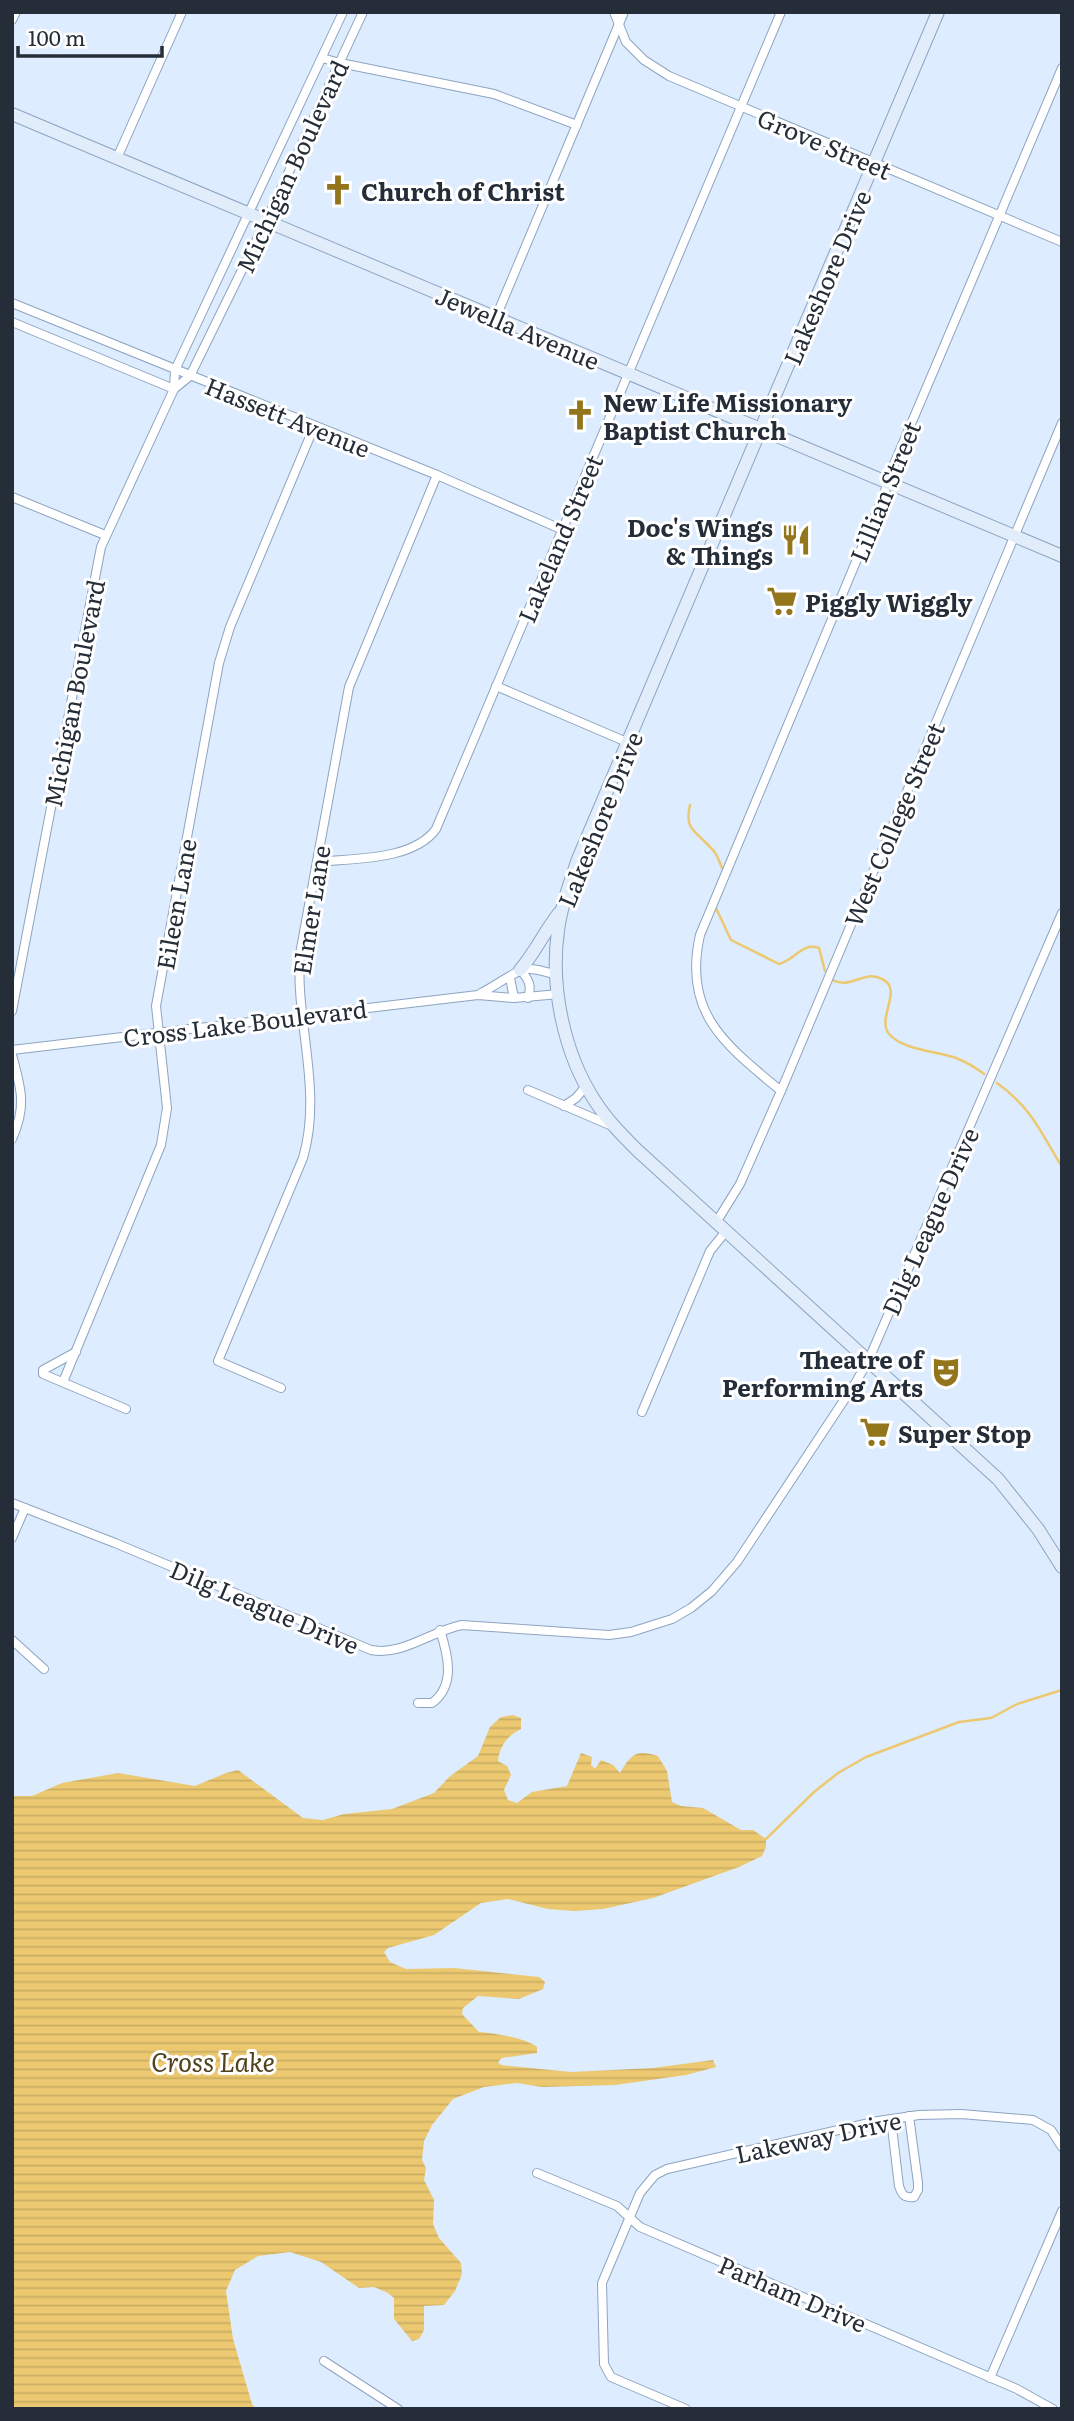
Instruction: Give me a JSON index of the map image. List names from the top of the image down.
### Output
{
  "streets": {
    "main road": ["Lakeshore Drive", "Jewella Avenue"],
    "street": [
      "Grove Street",
      "Michigan Boulevard",
      "Hassett Avenue",
      "Lillian Street",
      "Lakeland Street",
      "West College Street",
      "Eileen Lane",
      "Elmer Lane",
      "Cross Lake Boulevard",
      "Dilg League Drive",
      "Lakeway Drive",
      "Parham Drive"
    ]
  },
  "crossings": [
    ["Grove Street", "Lakeshore Drive"],
    ["Grove Street", "Lillian Street"],
    ["Grove Street", "Lakeland Street"],
    ["Michigan Boulevard", "Jewella Avenue"],
    ["Michigan Boulevard", "Hassett Avenue"],
    ["Lakeshore Drive", "Jewella Avenue"],
    ["Lakeshore Drive", "West College Street"],
    ["Lakeshore Drive", "Cross Lake Boulevard"],
    ["Lakeshore Drive", "Dilg League Drive"],
    ["Jewella Avenue", "Lillian Street"],
    ["Jewella Avenue", "Lakeland Street"],
    ["Jewella Avenue", "West College Street"],
    ["Hassett Avenue", "Lakeland Street"],
    ["Hassett Avenue", "Eileen Lane"],
    ["Hassett Avenue", "Elmer Lane"],
    ["Lillian Street", "West College Street"],
    ["Lakeland Street", "Elmer Lane"],
    ["Eileen Lane", "Cross Lake Boulevard"],
    ["Elmer Lane", "Cross Lake Boulevard"],
    ["Lakeway Drive", "Parham Drive"]
  ],
  "water": ["Cross Lake"],
  "places": {
    "church": ["Church of Christ", "New Life Missionary Baptist Church"],
    "restaurant": ["Doc's Wings & Things"],
    "supermarket": ["Piggly Wiggly", "Super Stop"],
    "theatre": ["Theatre of Performing Arts"]
  },
  "scale_bar": "100 m"
}
